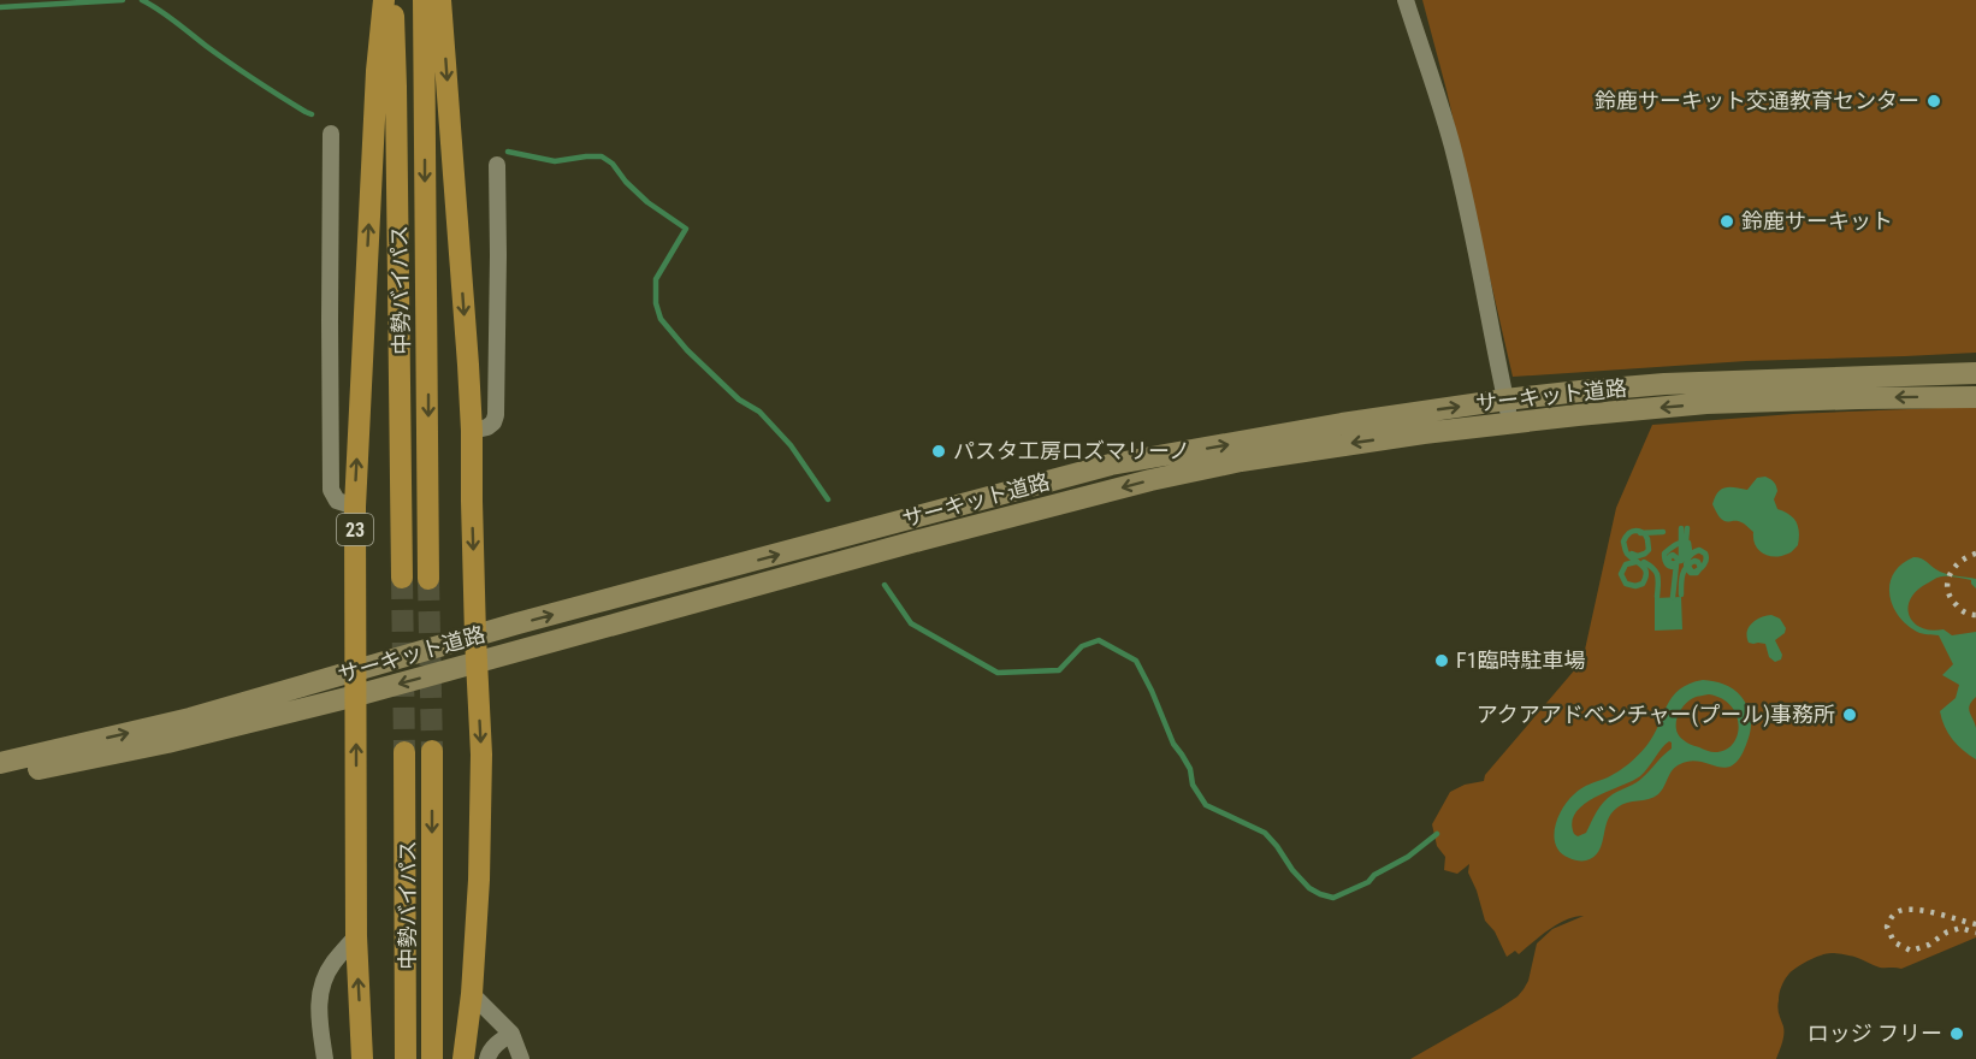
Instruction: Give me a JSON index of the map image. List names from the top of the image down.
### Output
{
  "streets": {
    "highway": ["中勢バイパス", "23"],
    "street": ["サーキット道路"]
  },
  "crossings": [
    ["サーキット道路", "23"]
  ],
  "places": [
    "鈴鹿サーキット交通教育センター",
    "鈴鹿サーキット",
    "パスタ工房ロズマリーノ",
    "F1臨時駐車場",
    "アクアアドベンチャー(プール)事務所",
    "ロッジ フリー"
  ]
}
